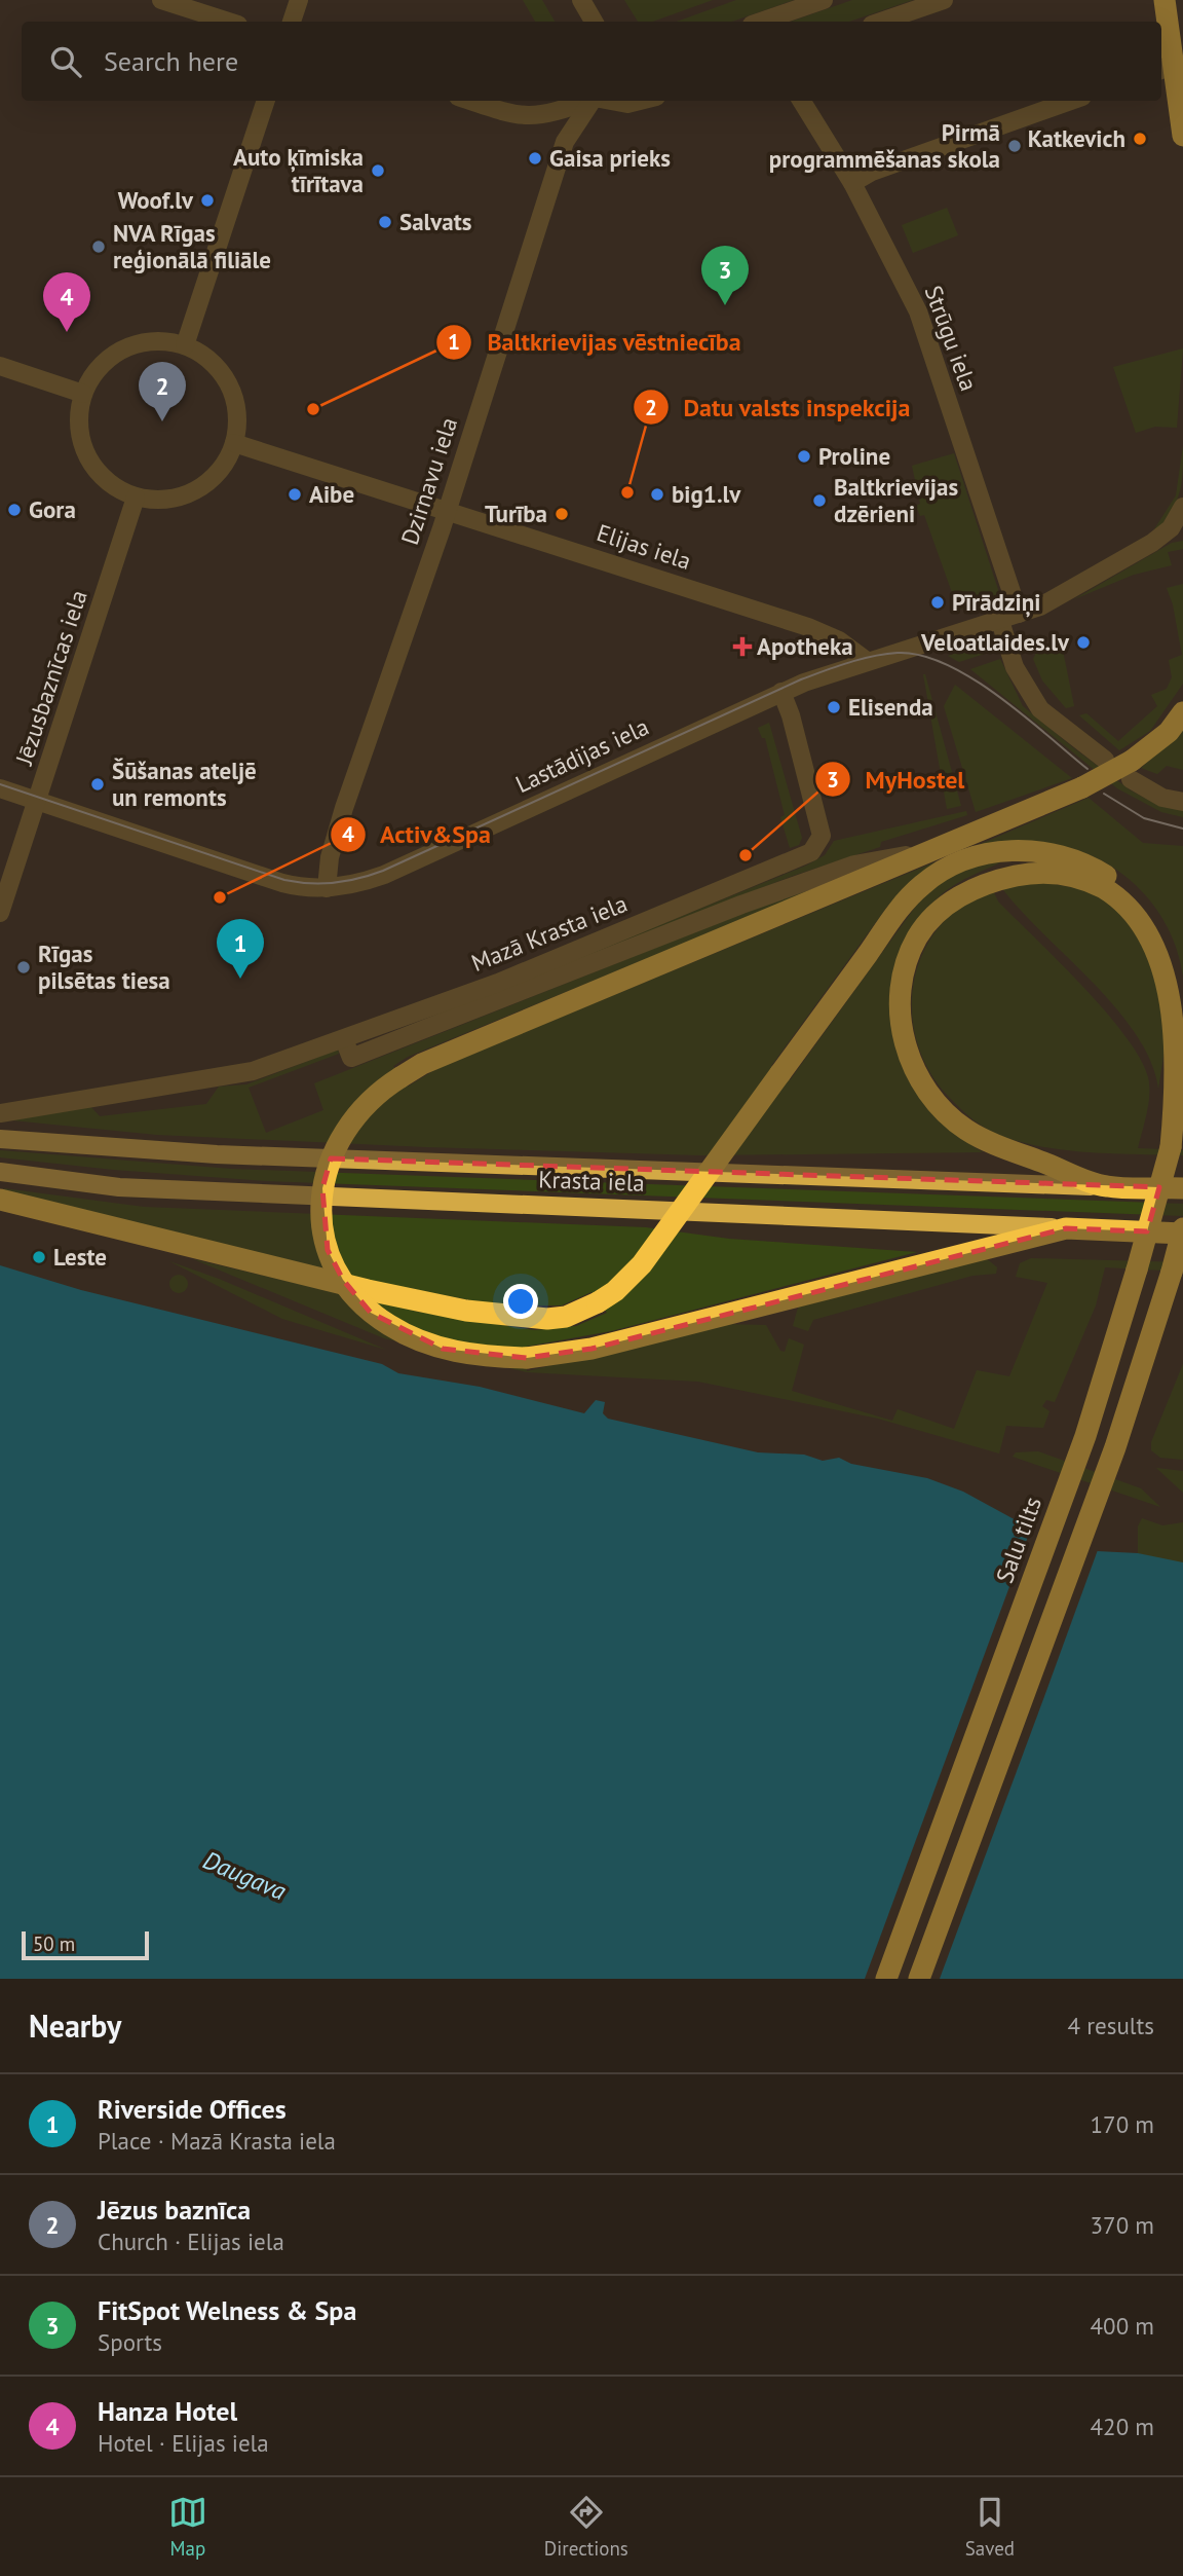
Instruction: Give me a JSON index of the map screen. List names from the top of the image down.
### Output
{
  "streets": {
    "highway": ["Krasta iela", "Salu tilts"],
    "street": [
      "Strūgu iela",
      "Dzirnavu iela",
      "Elijas iela",
      "Jēzusbaznīcas iela",
      "Lastādijas iela",
      "Mazā Krasta iela"
    ]
  },
  "crossings": [
    ["Strūgu iela", "Lastādijas iela"],
    ["Dzirnavu iela", "Elijas iela"],
    ["Dzirnavu iela", "Lastādijas iela"],
    ["Elijas iela", "Jēzusbaznīcas iela"],
    ["Elijas iela", "Lastādijas iela"],
    ["Jēzusbaznīcas iela", "Lastādijas iela"],
    ["Lastādijas iela", "Mazā Krasta iela"]
  ],
  "water": ["Daugava"],
  "places": {
    "other": [
      "Katkevich",
      "Pirmā programmēšanas skola",
      "Gaisa prieks",
      "Auto ķīmiska tīrītava",
      "Woof.lv",
      "Salvats",
      "NVA Rīgas reģionālā filiāle",
      "Baltkrievijas vēstniecība",
      "Proline",
      "Datu valsts inspekcija",
      "Aibe",
      "big1.lv",
      "Baltkrievijas dzērieni",
      "Gora",
      "Turība",
      "Pīrādziņi",
      "Veloatlaides.lv",
      "Elisenda",
      "Šūšanas ateljē un remonts",
      "MyHostel",
      "Activ&Spa",
      "Rīgas pilsētas tiesa",
      "Leste"
    ],
    "health": ["Apotheka"]
  },
  "scale_bar": "50 m",
  "page": {
    "search": "Search here",
    "pins": [
      "3",
      "4",
      "2",
      "1"
    ],
    "scale": "50 m",
    "heading": ["Nearby", "4 results"],
    "list": [
      {
        "mark": "1",
        "name": "Riverside Offices",
        "note": "Place · Mazā Krasta iela",
        "value": "170 m"
      },
      {
        "mark": "2",
        "name": "Jēzus baznīca",
        "note": "Church · Elijas iela",
        "value": "370 m"
      },
      {
        "mark": "3",
        "name": "FitSpot Welness & Spa",
        "note": "Sports",
        "value": "400 m"
      },
      {
        "mark": "4",
        "name": "Hanza Hotel",
        "note": "Hotel · Elijas iela",
        "value": "420 m"
      }
    ],
    "nav": ["Map", "Directions", "Saved"]
  }
}
